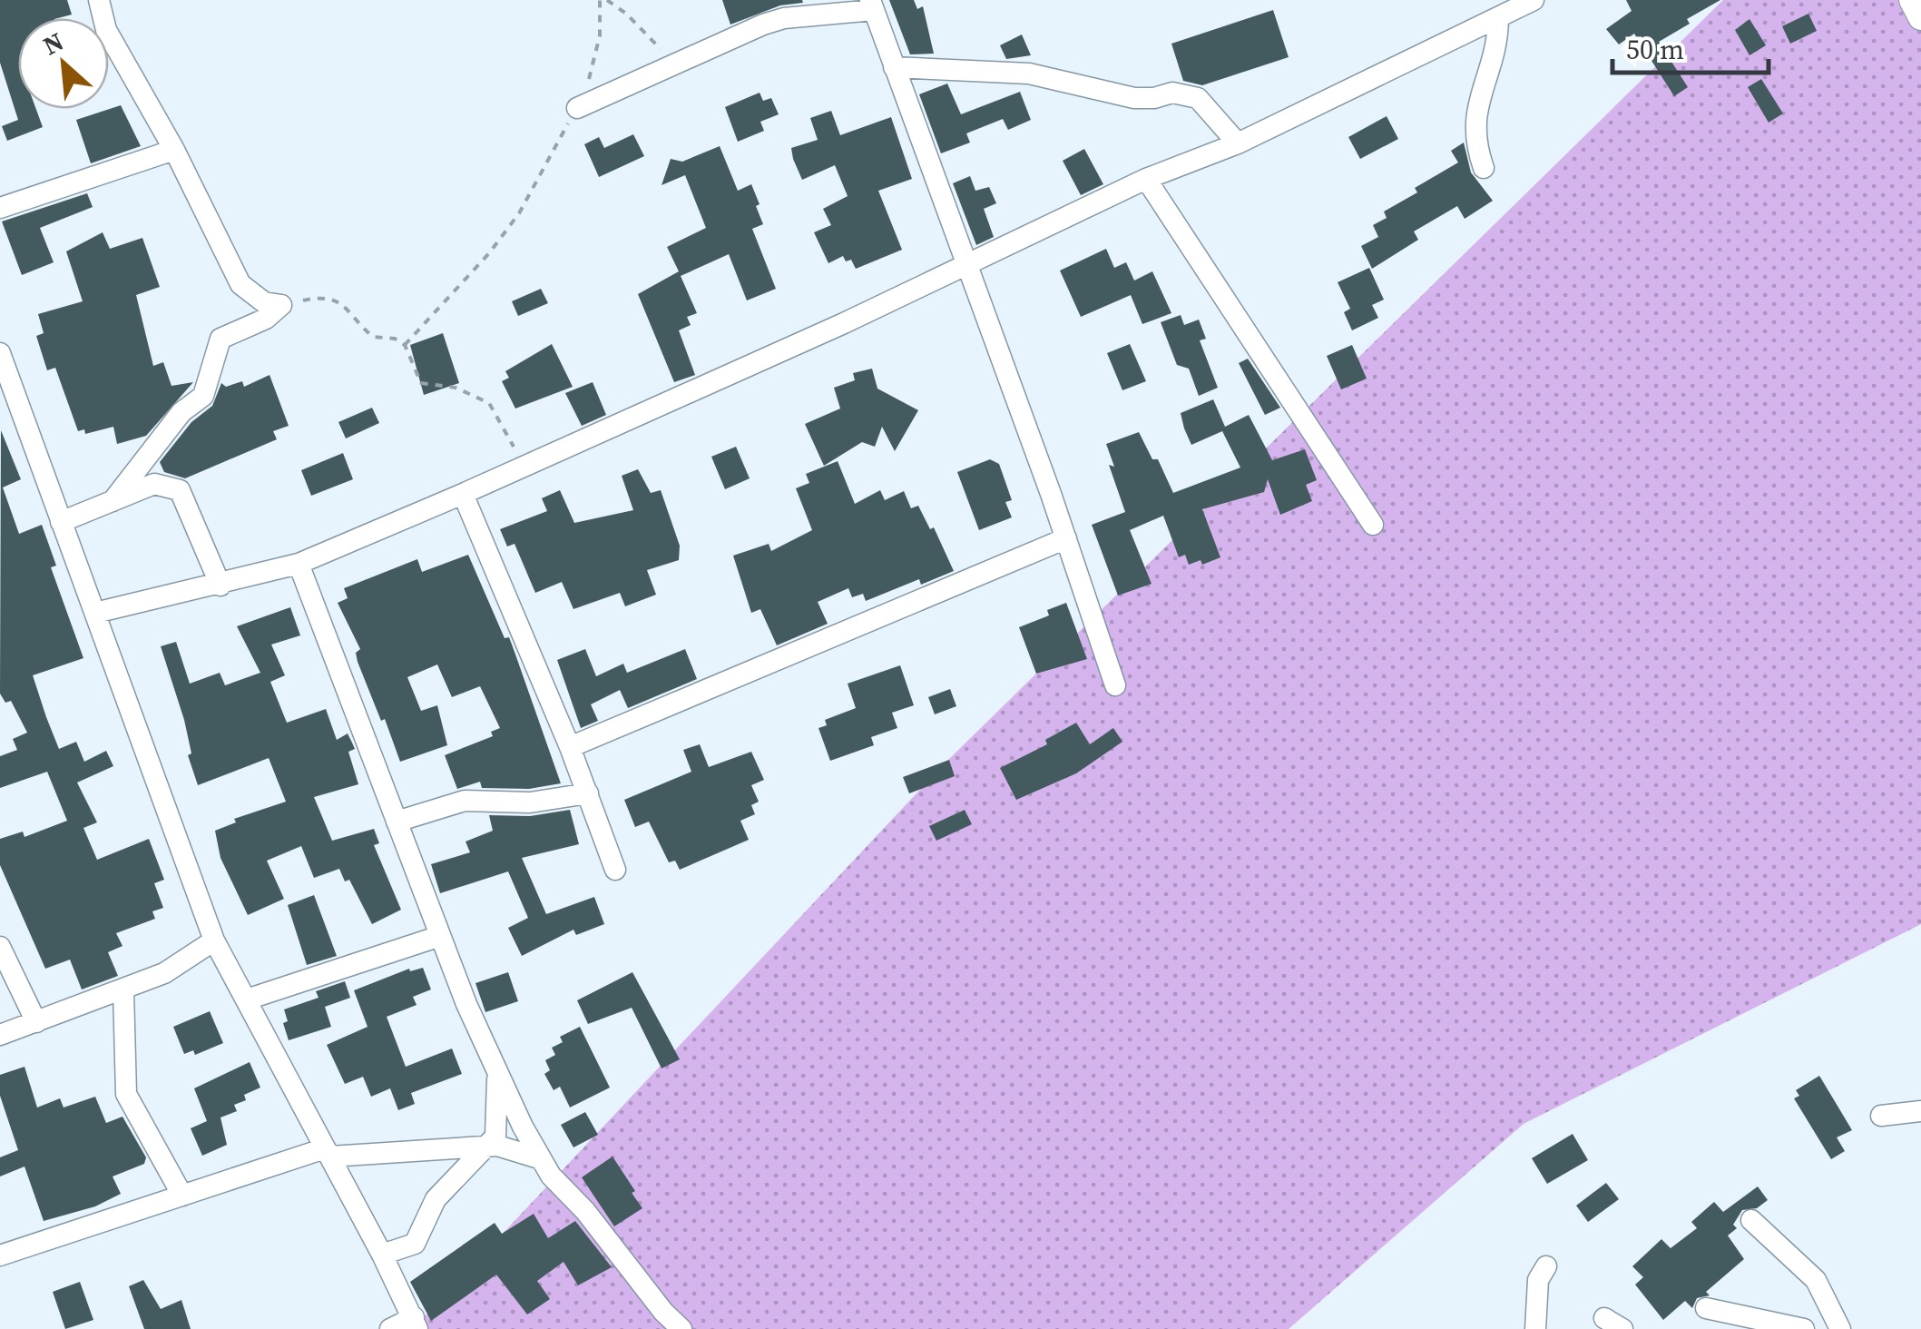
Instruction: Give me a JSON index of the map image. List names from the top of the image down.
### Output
{
  "scale_bar": "50 m",
  "north": "top left"
}
